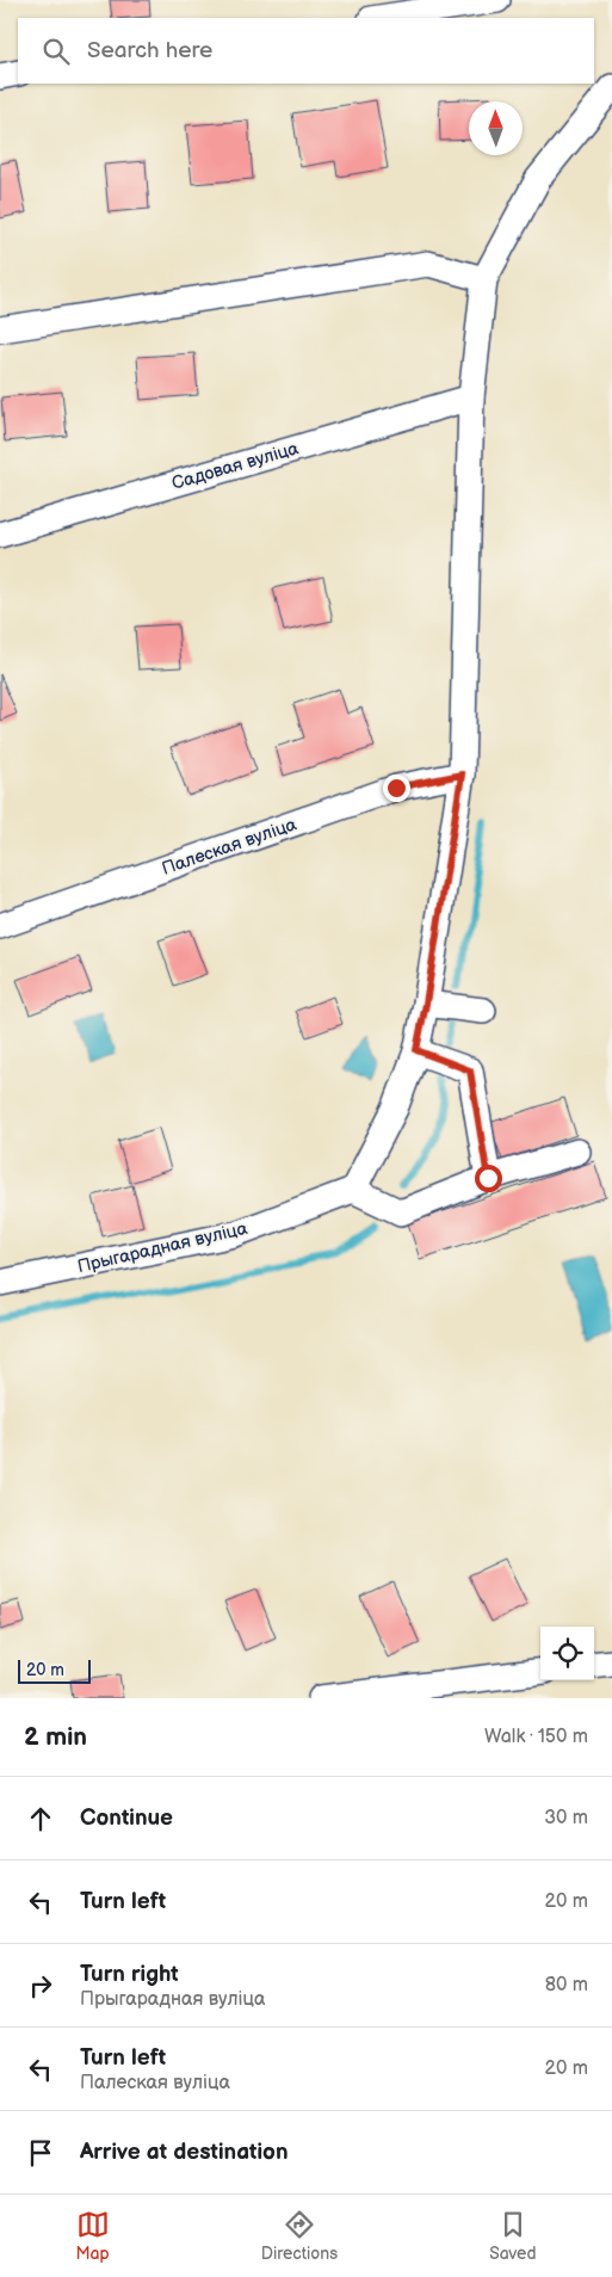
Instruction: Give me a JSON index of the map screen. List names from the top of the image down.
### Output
{
  "streets": {
    "street": ["Садовая вуліца", "Палеская вуліца", "Прыгарадная вуліца"]
  },
  "scale_bar": "20 m",
  "north": "top",
  "page": {
    "search": "Search here",
    "scale": "20 m",
    "heading": ["2 min", "Walk · 150 m"],
    "list": [
      ["Continue", "30 m"],
      ["Turn left", "20 m"],
      ["Turn right", "Прыгарадная вуліца", "80 m"],
      ["Turn left", "Палеская вуліца", "20 m"],
      "Arrive at destination"
    ],
    "nav": ["Map", "Directions", "Saved"]
  }
}
